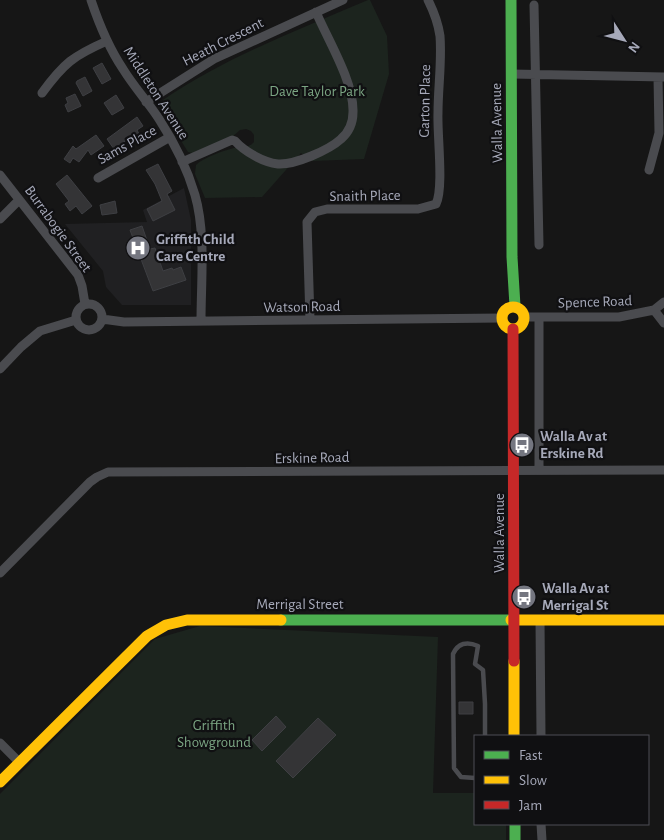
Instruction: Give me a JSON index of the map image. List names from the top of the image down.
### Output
{
  "streets": {
    "street": [
      "Heath Crescent",
      "Middleton Avenue",
      "Garton Place",
      "Walla Avenue",
      "Sams Place",
      "Snaith Place",
      "Burrabogie Street",
      "Spence Road",
      "Watson Road",
      "Erskine Road",
      "Merrigal Street"
    ]
  },
  "crossings": [
    ["Heath Crescent", "Middleton Avenue"],
    ["Middleton Avenue", "Sams Place"],
    ["Middleton Avenue", "Watson Road"],
    ["Garton Place", "Snaith Place"],
    ["Walla Avenue", "Spence Road"],
    ["Walla Avenue", "Watson Road"],
    ["Walla Avenue", "Erskine Road"],
    ["Walla Avenue", "Merrigal Street"],
    ["Snaith Place", "Watson Road"],
    ["Burrabogie Street", "Watson Road"],
    ["Spence Road", "Watson Road"]
  ],
  "parks": ["Dave Taylor Park", "Griffith Showground"],
  "places": {
    "hospital": ["Griffith Child Care Centre"],
    "bus stop": ["Walla Av at Erskine Rd", "Walla Av at Merrigal St"]
  },
  "legend": ["Fast", "Slow", "Jam"],
  "north": "bottom right"
}
